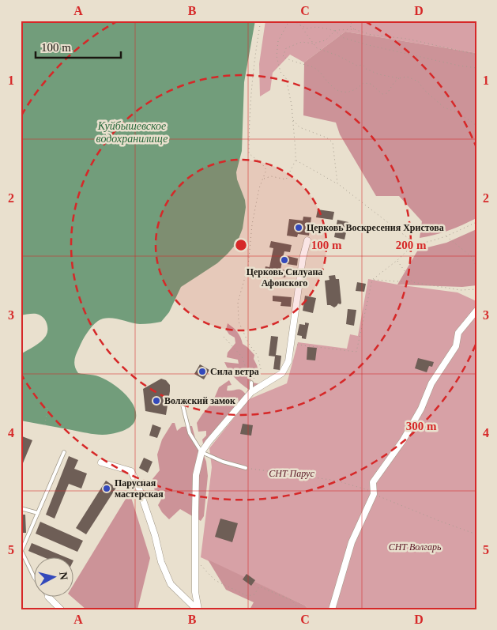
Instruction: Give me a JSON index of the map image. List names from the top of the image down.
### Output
{
  "water": ["Куйбышевское водохранилище"],
  "parks": ["СНТ Парус", "СНТ Волгарь"],
  "places": [
    "Церковь Воскресения Христова",
    "Церковь Силуана Афонского",
    "Сила ветра",
    "Волжский замок",
    "Парусная мастерская"
  ],
  "scale_bar": "100 m",
  "north": "right",
  "grid": {
    "columns": [
      "A",
      "B",
      "C",
      "D"
    ],
    "rows": [
      "1",
      "2",
      "3",
      "4",
      "5"
    ]
  },
  "rings": ["100 m", "200 m", "300 m"]
}
